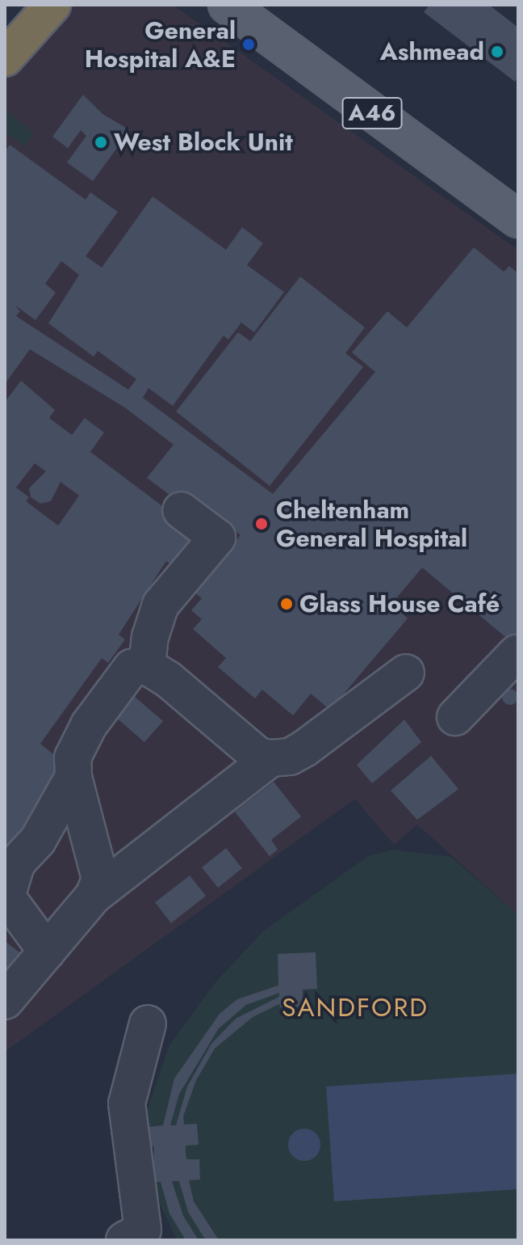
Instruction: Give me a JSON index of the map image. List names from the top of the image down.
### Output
{
  "streets": {
    "main road": ["A46"]
  },
  "districts": ["SANDFORD"],
  "places": [
    "General Hospital A&E",
    "Ashmead",
    "West Block Unit",
    "Cheltenham General Hospital",
    "Glass House Café"
  ]
}
